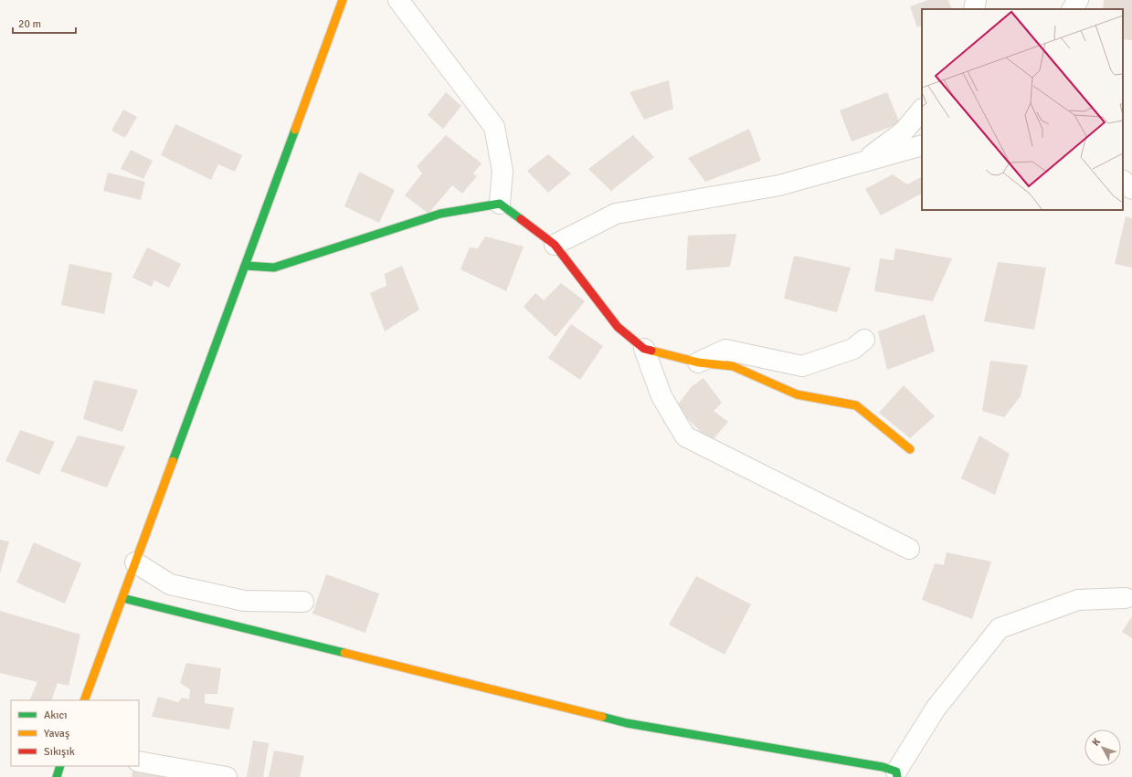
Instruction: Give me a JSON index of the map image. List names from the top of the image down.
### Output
{
  "legend": ["Akıcı", "Yavaş", "Sıkışık"],
  "scale_bar": "20 m",
  "north": "top left"
}
